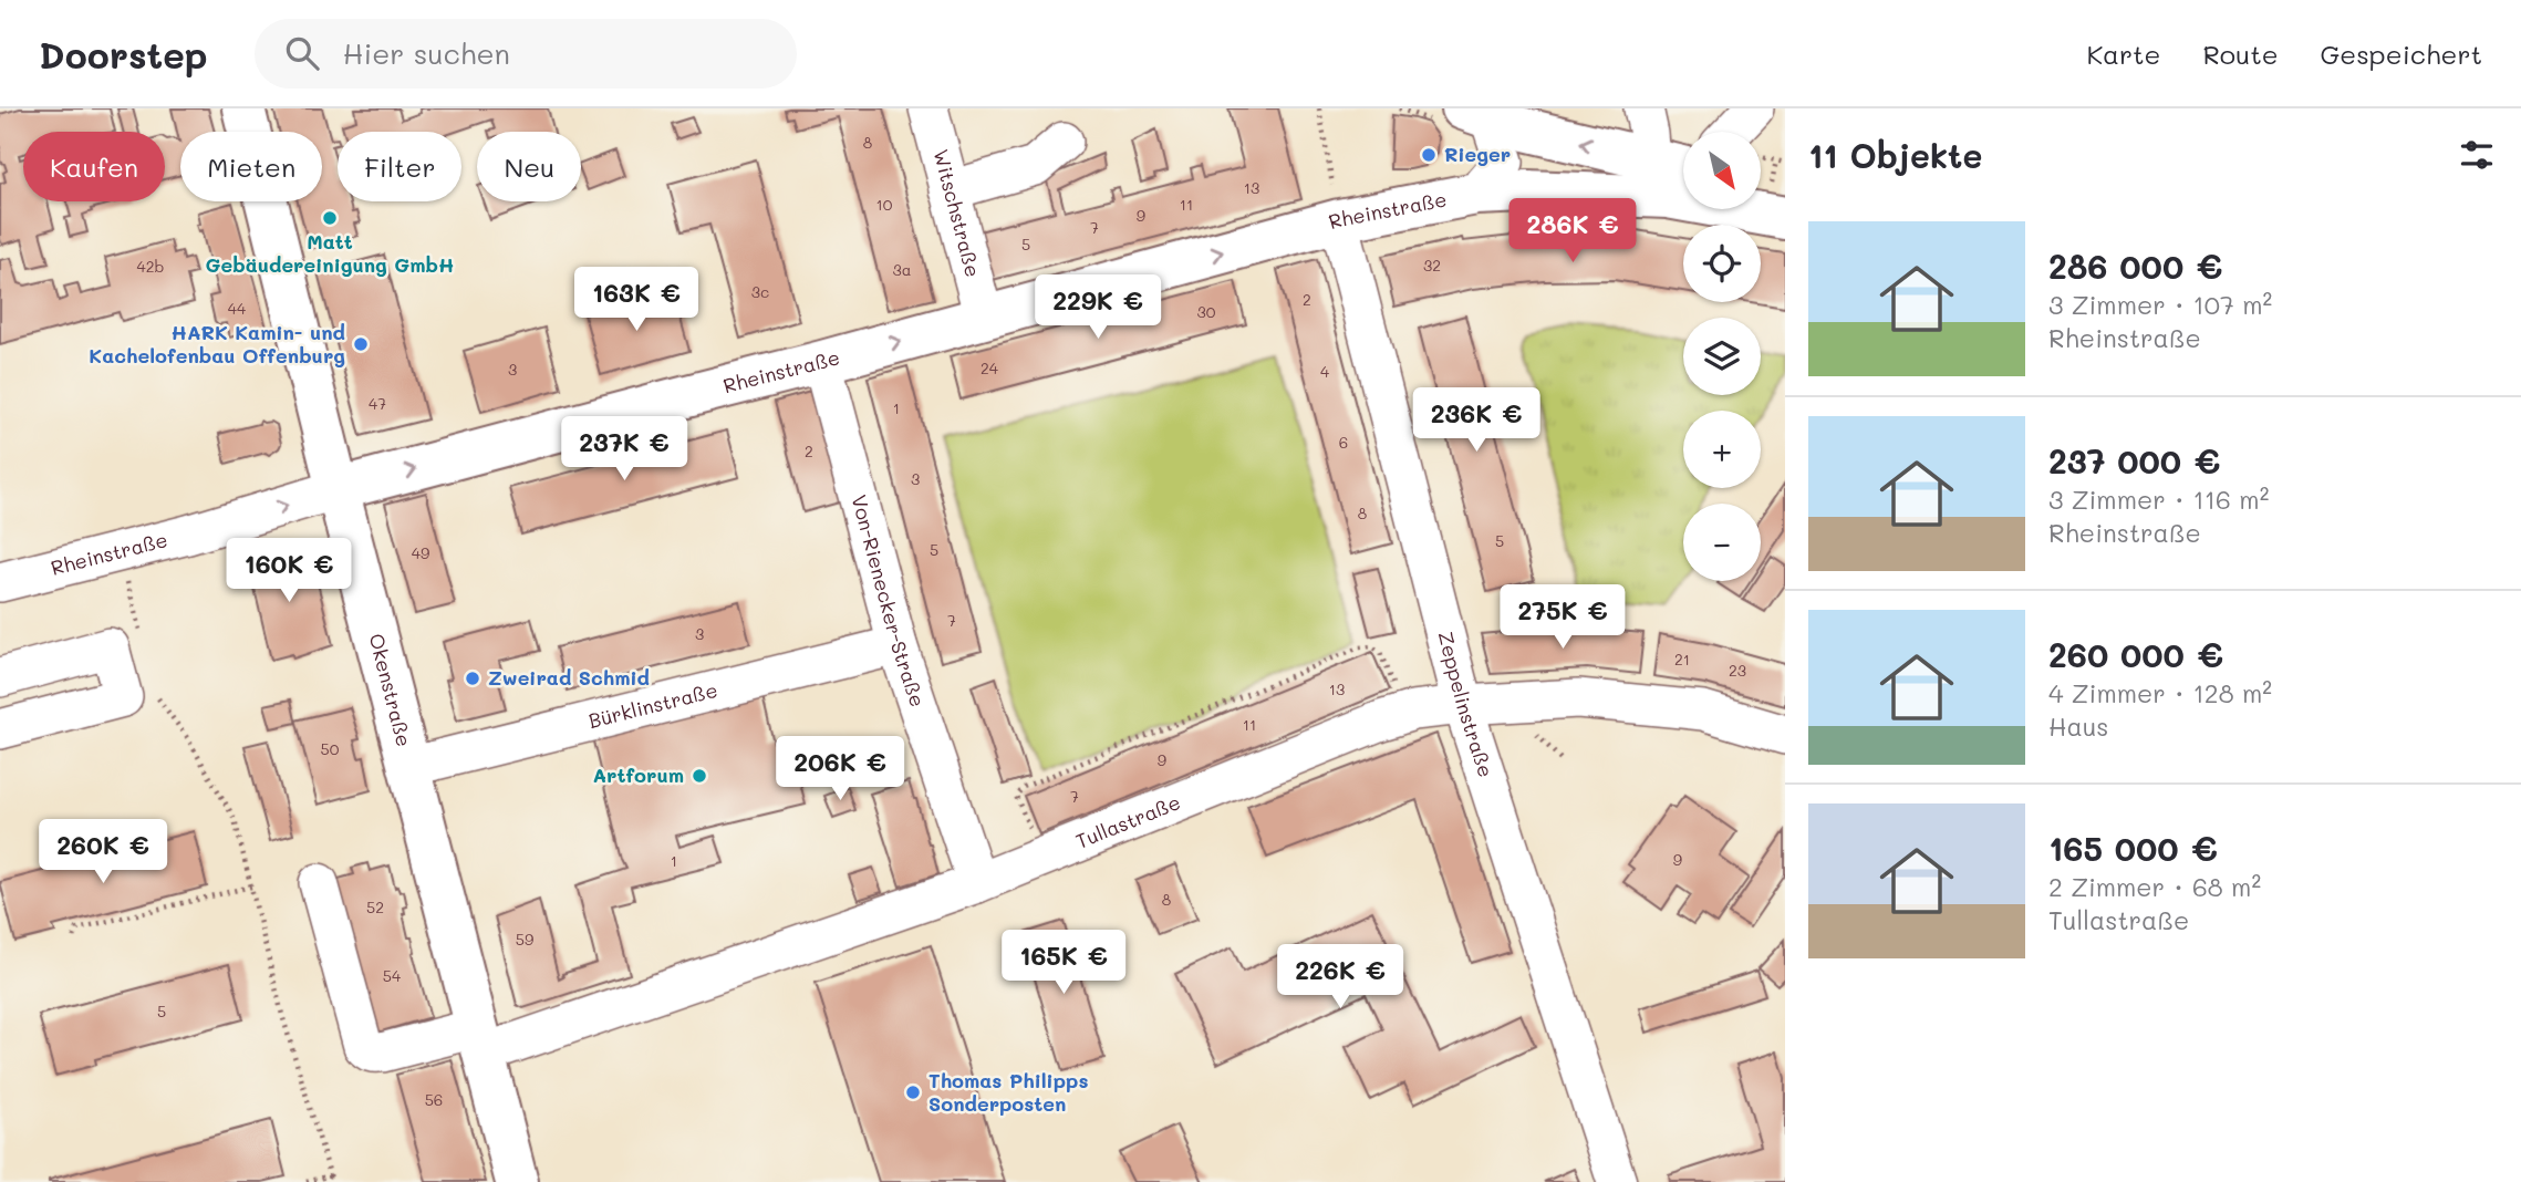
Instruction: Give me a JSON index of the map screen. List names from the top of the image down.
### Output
{
  "streets": {
    "main road": ["Rheinstraße", "Okenstraße"],
    "street": [
      "Witschstraße",
      "Von-Rienecker-Straße",
      "Zeppelinstraße",
      "Bürklinstraße",
      "Tullastraße"
    ]
  },
  "crossings": [
    ["Rheinstraße", "Witschstraße"],
    ["Rheinstraße", "Von-Rienecker-Straße"],
    ["Rheinstraße", "Okenstraße"],
    ["Rheinstraße", "Zeppelinstraße"],
    ["Von-Rienecker-Straße", "Bürklinstraße"],
    ["Von-Rienecker-Straße", "Tullastraße"],
    ["Okenstraße", "Bürklinstraße"],
    ["Okenstraße", "Tullastraße"],
    ["Zeppelinstraße", "Tullastraße"]
  ],
  "one_way": ["Rheinstraße"],
  "places": [
    "Rieger",
    "Matt Gebäudereinigung GmbH",
    "HARK Kamin- und Kachelofenbau Offenburg",
    "Zweirad Schmid",
    "Artforum",
    "Thomas Philipps Sonderposten"
  ],
  "house_numbers": [
    "8",
    "13",
    "10",
    "11",
    "9",
    "7",
    "5",
    "32",
    "42b",
    "3a",
    "3c",
    "2",
    "44",
    "30",
    "24",
    "3",
    "4",
    "47",
    "1",
    "6",
    "2",
    "3",
    "8",
    "5",
    "5",
    "49",
    "7",
    "3",
    "21",
    "23",
    "13",
    "11",
    "50",
    "9",
    "7",
    "9",
    "1",
    "8",
    "52",
    "59",
    "54",
    "5",
    "56"
  ],
  "north": "bottom right",
  "page": {
    "header": "Doorstep",
    "search": "Hier suchen",
    "nav": ["Karte", "Route", "Gespeichert"],
    "heading": "11 Objekte",
    "map_buttons": ["+", "−"],
    "chip": [
      "Kaufen",
      "Mieten",
      "Filter",
      "Neu"
    ],
    "price": [
      "286K €",
      "163K €",
      "229K €",
      "236K €",
      "237K €",
      "160K €",
      "275K €",
      "206K €",
      "260K €",
      "165K €",
      "226K €"
    ],
    "list": [
      {
        "name": "286 000 €",
        "note": "3 Zimmer · 107 m² · Rheinstraße"
      },
      {
        "name": "237 000 €",
        "note": "3 Zimmer · 116 m² · Rheinstraße"
      },
      {
        "name": "260 000 €",
        "note": "4 Zimmer · 128 m² · Haus"
      },
      {
        "name": "165 000 €",
        "note": "2 Zimmer · 68 m² · Tullastraße"
      }
    ]
  }
}
